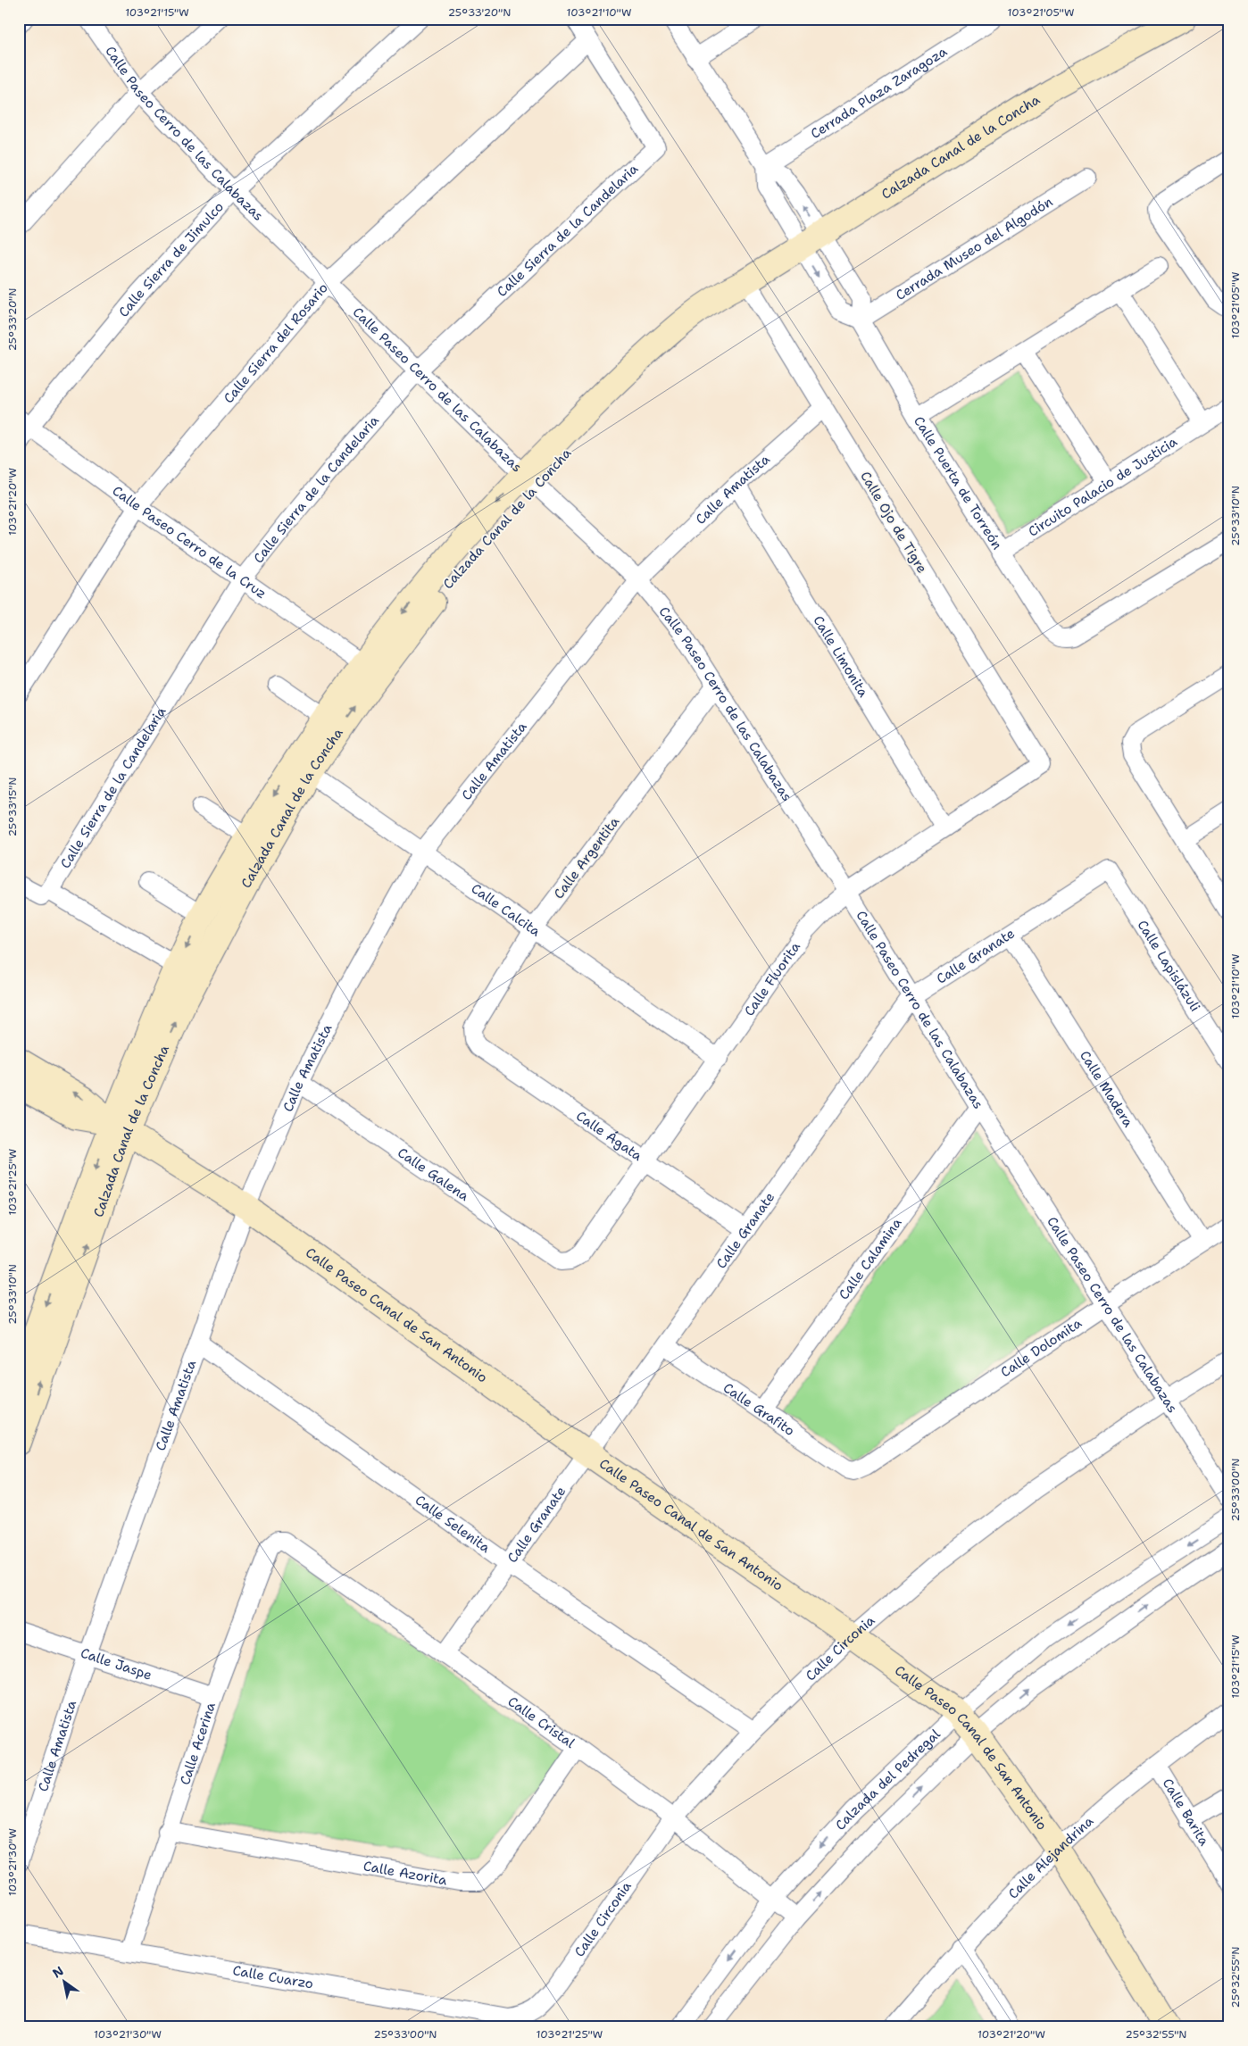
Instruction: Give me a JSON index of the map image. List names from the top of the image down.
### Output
{
  "streets": {
    "street": [
      "Cerrada Plaza Zaragoza",
      "Calle Paseo Cerro de las Calabazas",
      "Calzada Canal de la Concha",
      "Calle Sierra de la Candelaria",
      "Cerrada Museo del Algodón",
      "Calle Sierra de Jimulco",
      "Calle Sierra del Rosario",
      "Calle Puerta de Torreón",
      "Circuito Palacio de Justicia",
      "Calle Amatista",
      "Calle Ojo de Tigre",
      "Calle Paseo Cerro de la Cruz",
      "Calle Limonita",
      "Calle Argentita",
      "Calle Calcita",
      "Calle Granate",
      "Calle Lapislázuli",
      "Calle Fluorita",
      "Calle Madera",
      "Calle Ágata",
      "Calle Galena",
      "Calle Calamina",
      "Calle Paseo Canal de San Antonio",
      "Calle Dolomita",
      "Calle Grafito",
      "Calle Selenita",
      "Calle Circonia",
      "Calle Jaspe",
      "Calle Cristal",
      "Calle Acerina",
      "Calzada del Pedregal",
      "Calle Barita",
      "Calle Alejandrina",
      "Calle Azorita",
      "Calle Cuarzo"
    ]
  },
  "crossings": [
    ["Cerrada Plaza Zaragoza", "Calle Puerta de Torreón"],
    ["Calle Paseo Cerro de las Calabazas", "Calzada Canal de la Concha"],
    ["Calle Paseo Cerro de las Calabazas", "Calle Sierra de la Candelaria"],
    ["Calle Paseo Cerro de las Calabazas", "Calle Sierra de Jimulco"],
    ["Calle Paseo Cerro de las Calabazas", "Calle Sierra del Rosario"],
    ["Calle Paseo Cerro de las Calabazas", "Calle Amatista"],
    ["Calle Paseo Cerro de las Calabazas", "Calle Argentita"],
    ["Calle Paseo Cerro de las Calabazas", "Calle Granate"],
    ["Calle Paseo Cerro de las Calabazas", "Calle Fluorita"],
    ["Calle Paseo Cerro de las Calabazas", "Calle Calamina"],
    ["Calle Paseo Cerro de las Calabazas", "Calle Dolomita"],
    ["Calle Paseo Cerro de las Calabazas", "Calle Circonia"],
    ["Calzada Canal de la Concha", "Calle Puerta de Torreón"],
    ["Calzada Canal de la Concha", "Calle Ojo de Tigre"],
    ["Calzada Canal de la Concha", "Calle Paseo Cerro de la Cruz"],
    ["Calzada Canal de la Concha", "Calle Calcita"],
    ["Calzada Canal de la Concha", "Calle Paseo Canal de San Antonio"],
    ["Calle Sierra de la Candelaria", "Calle Sierra del Rosario"],
    ["Calle Sierra de la Candelaria", "Calle Paseo Cerro de la Cruz"],
    ["Cerrada Museo del Algodón", "Calle Puerta de Torreón"],
    ["Calle Sierra de Jimulco", "Calle Paseo Cerro de la Cruz"],
    ["Calle Sierra del Rosario", "Calle Paseo Cerro de la Cruz"],
    ["Calle Puerta de Torreón", "Circuito Palacio de Justicia"],
    ["Calle Amatista", "Calle Ojo de Tigre"],
    ["Calle Amatista", "Calle Limonita"],
    ["Calle Amatista", "Calle Calcita"],
    ["Calle Amatista", "Calle Galena"],
    ["Calle Amatista", "Calle Paseo Canal de San Antonio"],
    ["Calle Amatista", "Calle Selenita"],
    ["Calle Amatista", "Calle Jaspe"],
    ["Calle Ojo de Tigre", "Calle Fluorita"],
    ["Calle Limonita", "Calle Fluorita"],
    ["Calle Argentita", "Calle Calcita"],
    ["Calle Argentita", "Calle Ágata"],
    ["Calle Calcita", "Calle Fluorita"],
    ["Calle Granate", "Calle Lapislázuli"],
    ["Calle Granate", "Calle Madera"],
    ["Calle Granate", "Calle Ágata"],
    ["Calle Granate", "Calle Paseo Canal de San Antonio"],
    ["Calle Granate", "Calle Grafito"],
    ["Calle Granate", "Calle Selenita"],
    ["Calle Granate", "Calle Cristal"],
    ["Calle Fluorita", "Calle Ágata"],
    ["Calle Fluorita", "Calle Galena"],
    ["Calle Madera", "Calle Dolomita"],
    ["Calle Calamina", "Calle Grafito"],
    ["Calle Paseo Canal de San Antonio", "Calle Circonia"],
    ["Calle Paseo Canal de San Antonio", "Calzada del Pedregal"],
    ["Calle Paseo Canal de San Antonio", "Calle Alejandrina"],
    ["Calle Dolomita", "Calle Grafito"],
    ["Calle Selenita", "Calle Circonia"],
    ["Calle Circonia", "Calle Cristal"],
    ["Calle Circonia", "Calle Cuarzo"],
    ["Calle Jaspe", "Calle Acerina"],
    ["Calle Cristal", "Calle Acerina"],
    ["Calle Cristal", "Calzada del Pedregal"],
    ["Calle Cristal", "Calle Azorita"],
    ["Calle Acerina", "Calle Azorita"],
    ["Calle Acerina", "Calle Cuarzo"],
    ["Calle Barita", "Calle Alejandrina"]
  ],
  "north": "top left",
  "coordinates": [
    "103°21'15\"W",
    "25°33'20\"N",
    "103°21'10\"W",
    "103°21'05\"W",
    "103°21'20\"W",
    "25°33'10\"N",
    "25°33'15\"N",
    "103°21'25\"W",
    "25°33'00\"N",
    "103°21'30\"W",
    "25°32'55\"N"
  ]
}
